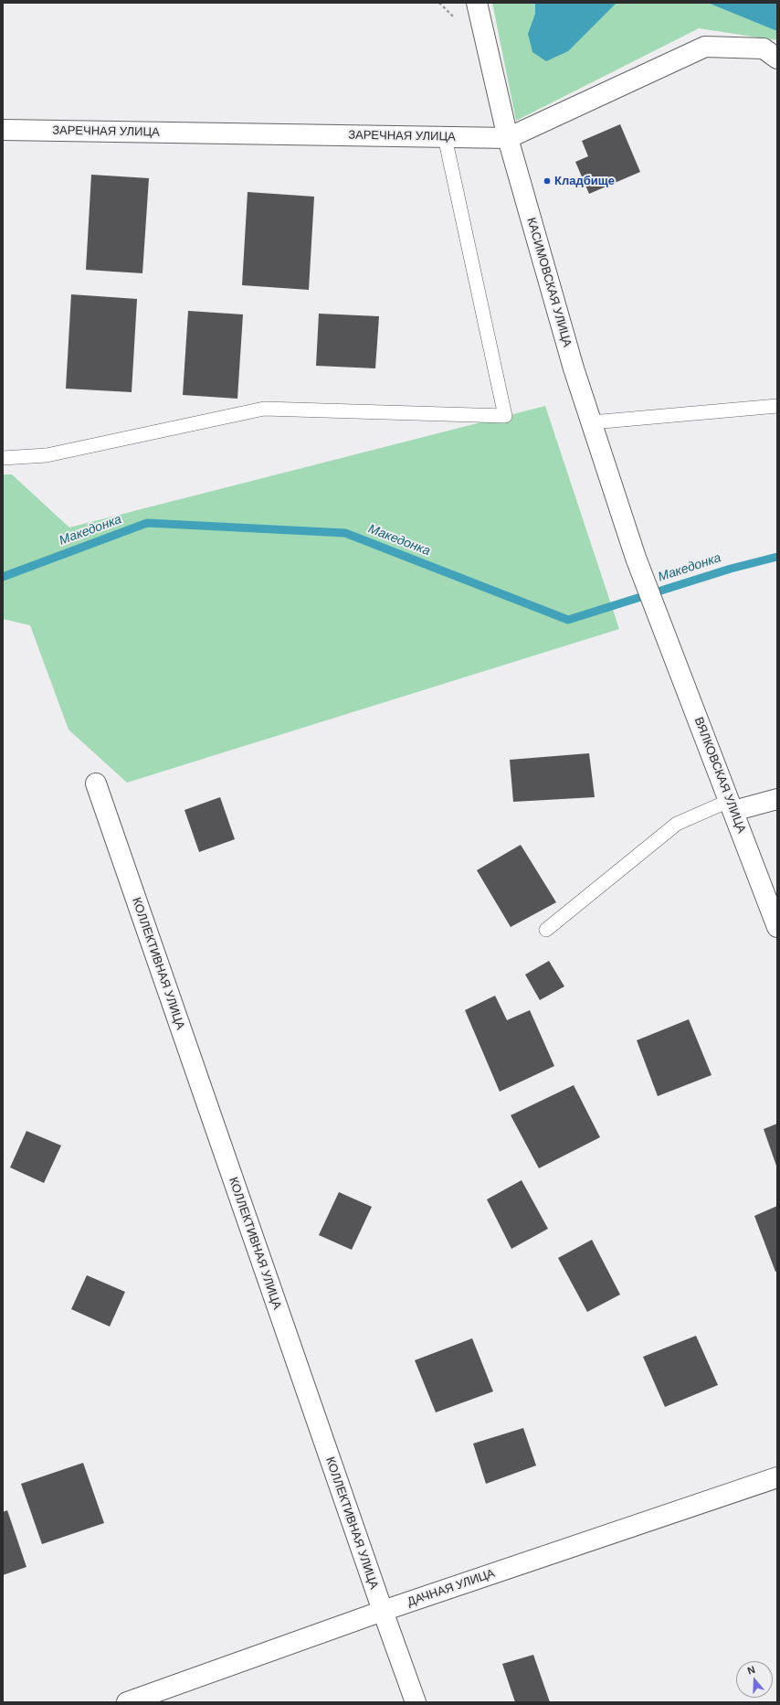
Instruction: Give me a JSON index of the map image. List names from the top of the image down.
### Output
{
  "streets": {
    "street": [
      "ЗАРЕЧНАЯ УЛИЦА",
      "КАСИМОВСКАЯ УЛИЦА",
      "ВЯЛКОВСКАЯ УЛИЦА",
      "КОЛЛЕКТИВНАЯ УЛИЦА",
      "ДАЧНАЯ УЛИЦА"
    ]
  },
  "crossings": [
    ["ЗАРЕЧНАЯ УЛИЦА", "КАСИМОВСКАЯ УЛИЦА"],
    ["КАСИМОВСКАЯ УЛИЦА", "ВЯЛКОВСКАЯ УЛИЦА"],
    ["КОЛЛЕКТИВНАЯ УЛИЦА", "ДАЧНАЯ УЛИЦА"]
  ],
  "water": ["Македонка"],
  "places": ["Кладбище"],
  "north": "top"
}
